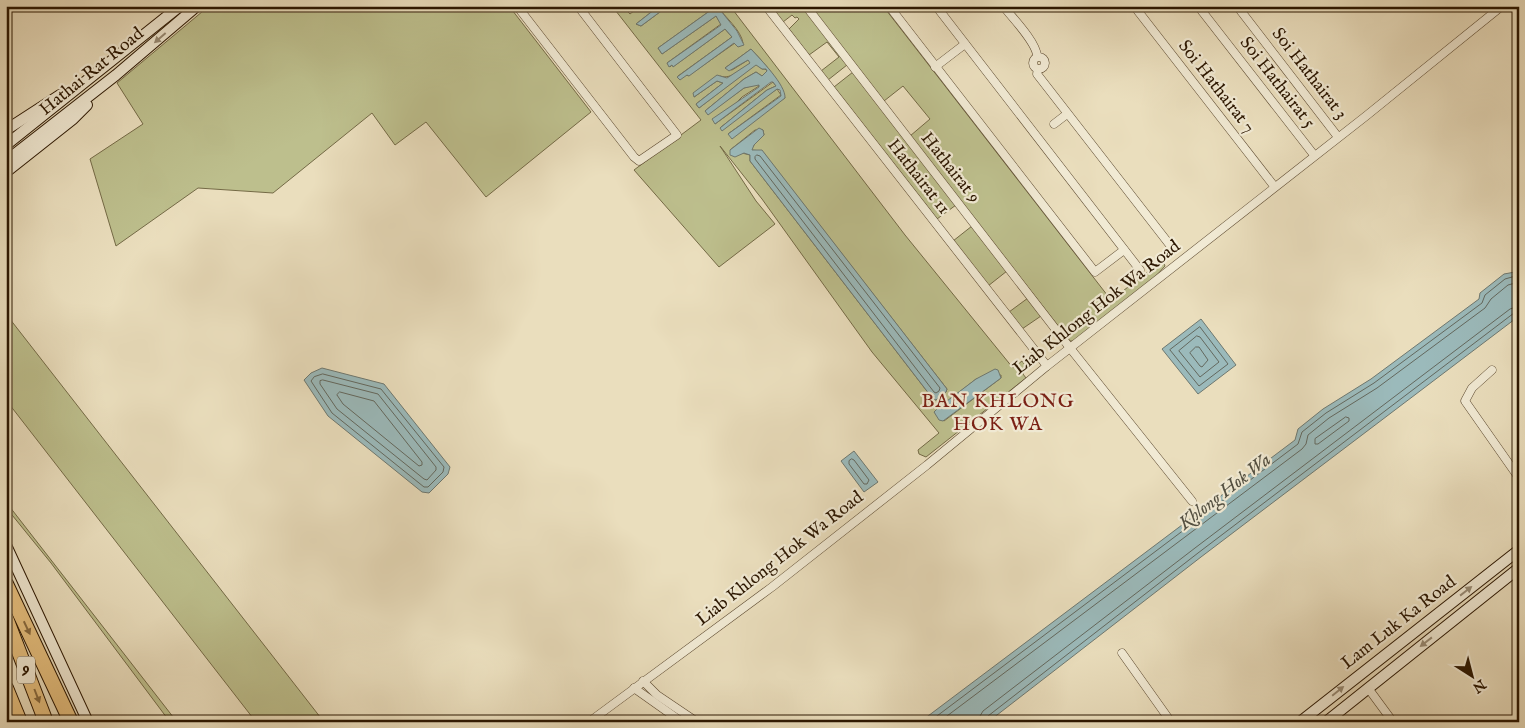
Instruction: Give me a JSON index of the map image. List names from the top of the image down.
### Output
{
  "streets": {
    "highway": ["9"],
    "main road": ["Hathai Rat Road", "Lam Luk Ka Road"],
    "street": [
      "Soi Hathairat 3",
      "Soi Hathairat 5",
      "Soi Hathairat 7",
      "Hathairat 9",
      "Hathairat 11",
      "Liab Khlong Hok Wa Road"
    ]
  },
  "crossings": [
    ["Soi Hathairat 3", "Liab Khlong Hok Wa Road"],
    ["Soi Hathairat 5", "Liab Khlong Hok Wa Road"],
    ["Soi Hathairat 7", "Liab Khlong Hok Wa Road"],
    ["Hathairat 9", "Liab Khlong Hok Wa Road"],
    ["Hathairat 11", "Liab Khlong Hok Wa Road"]
  ],
  "districts": ["BAN KHLONG HOK WA"],
  "water": ["Khlong Hok Wa"],
  "north": "bottom right"
}
